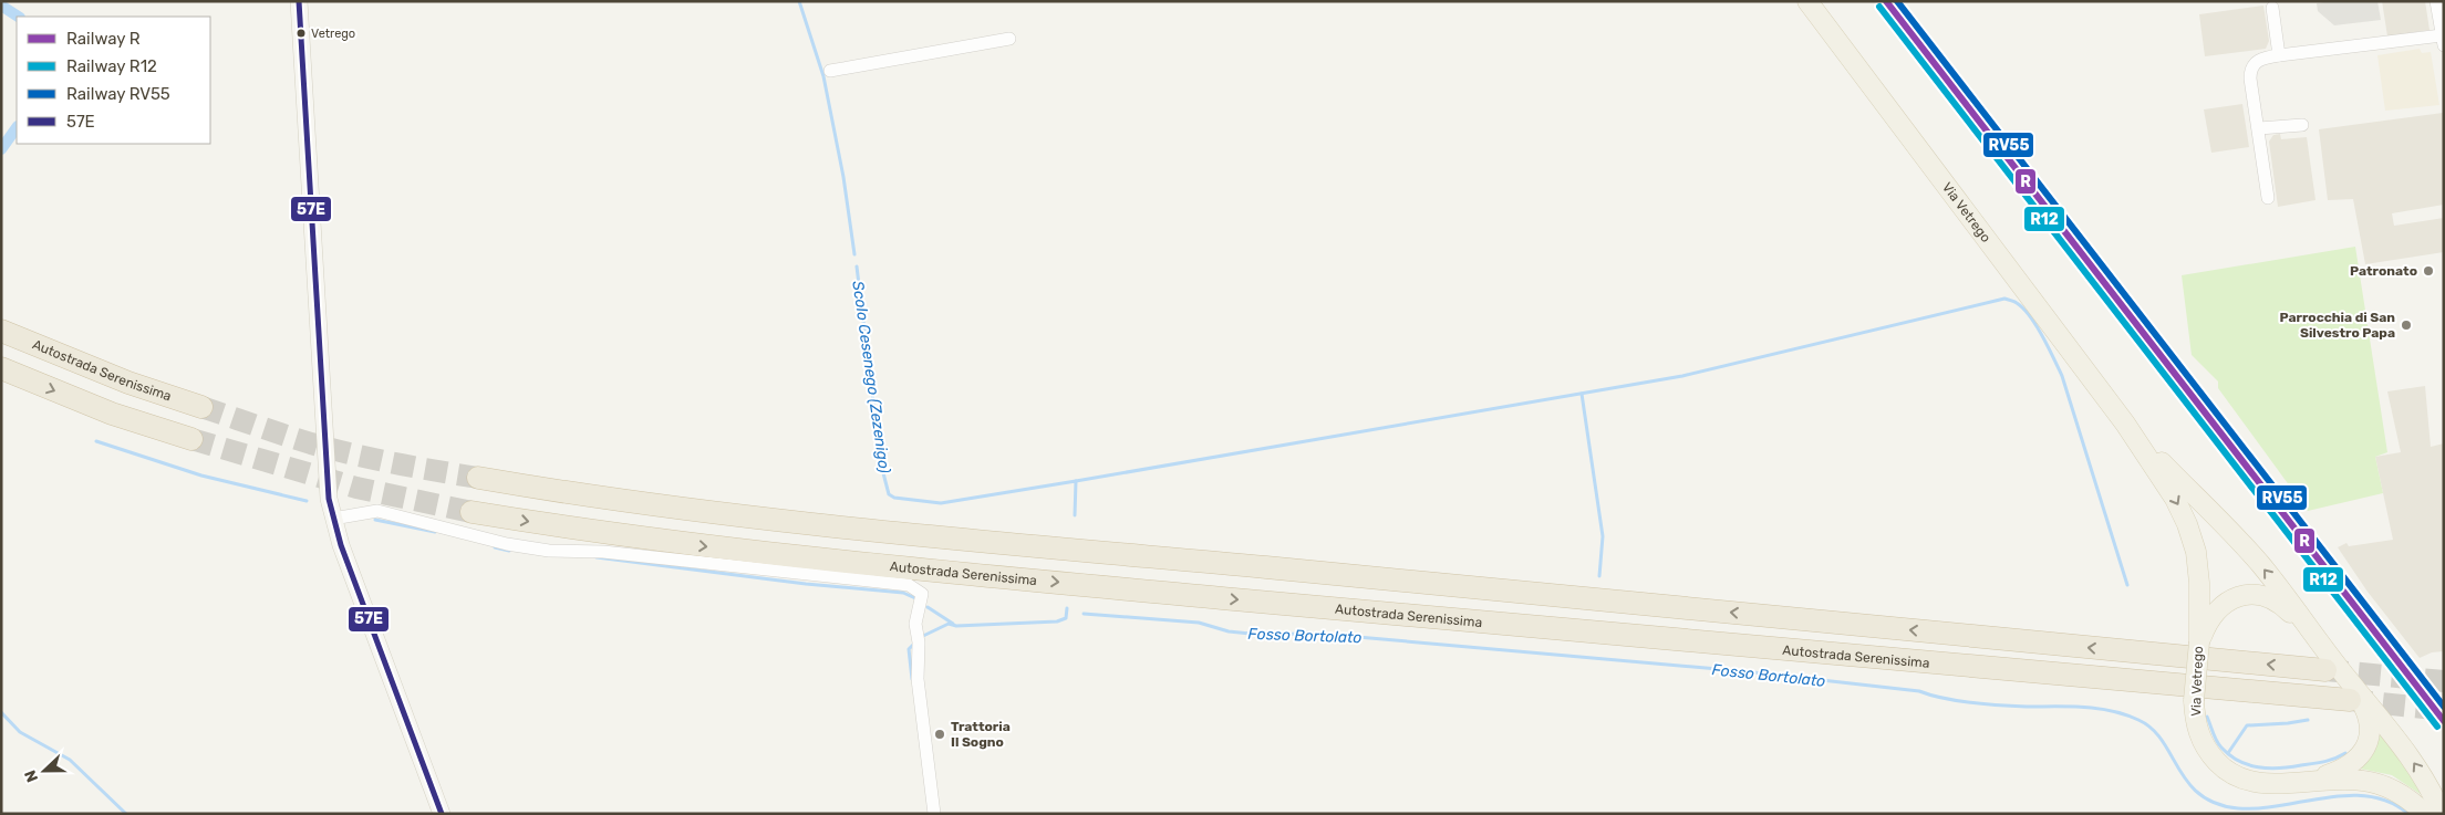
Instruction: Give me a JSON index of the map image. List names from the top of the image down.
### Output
{
  "streets": {
    "highway": ["Autostrada Serenissima"],
    "main road": ["Via Vetrego"]
  },
  "crossings": [
    ["Via Vetrego", "Autostrada Serenissima"]
  ],
  "water": ["Scolo Cesenego (Zezenigo)", "Fosso Bortolato"],
  "places": [
    "Vetrego",
    "Patronato",
    "Parrocchia di San Silvestro Papa",
    "Trattoria Il Sogno"
  ],
  "lines": [
    "rail line R",
    "rail line RV55",
    "transit line 57E",
    "rail line R12"
  ],
  "legend": [
    "Railway R",
    "Railway R12",
    "Railway RV55",
    "57E"
  ],
  "north": "left"
}
